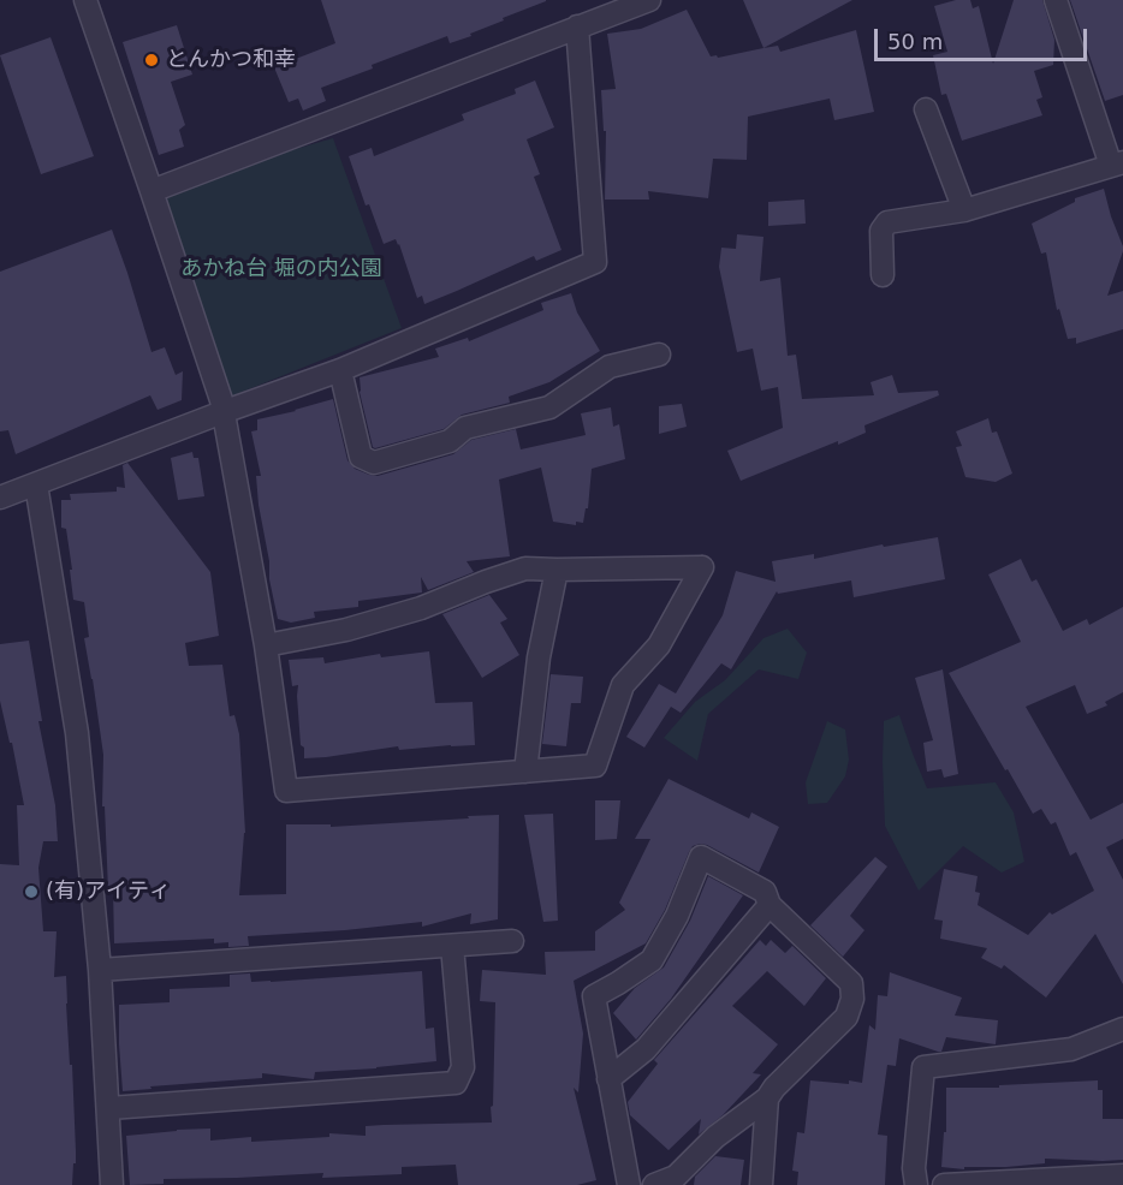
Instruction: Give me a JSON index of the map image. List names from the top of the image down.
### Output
{
  "parks": ["あかね台 堀の内公園"],
  "places": ["とんかつ和幸", "(有)アイティ"],
  "scale_bar": "50 m"
}
